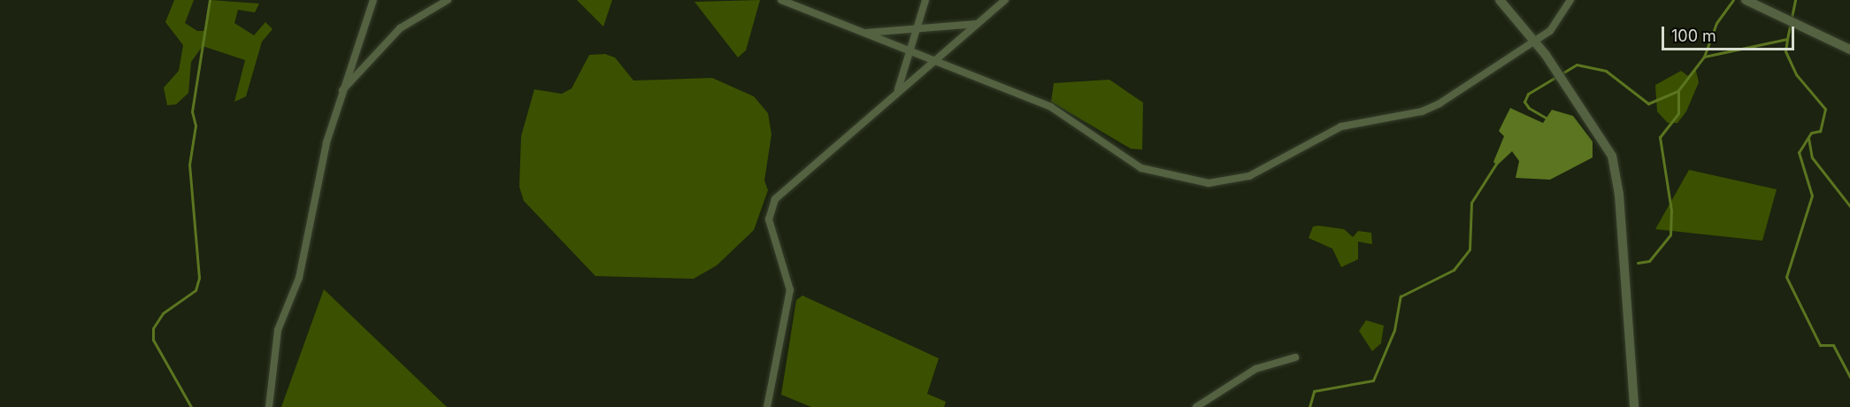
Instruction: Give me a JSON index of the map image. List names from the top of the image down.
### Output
{
  "scale_bar": "100 m"
}
